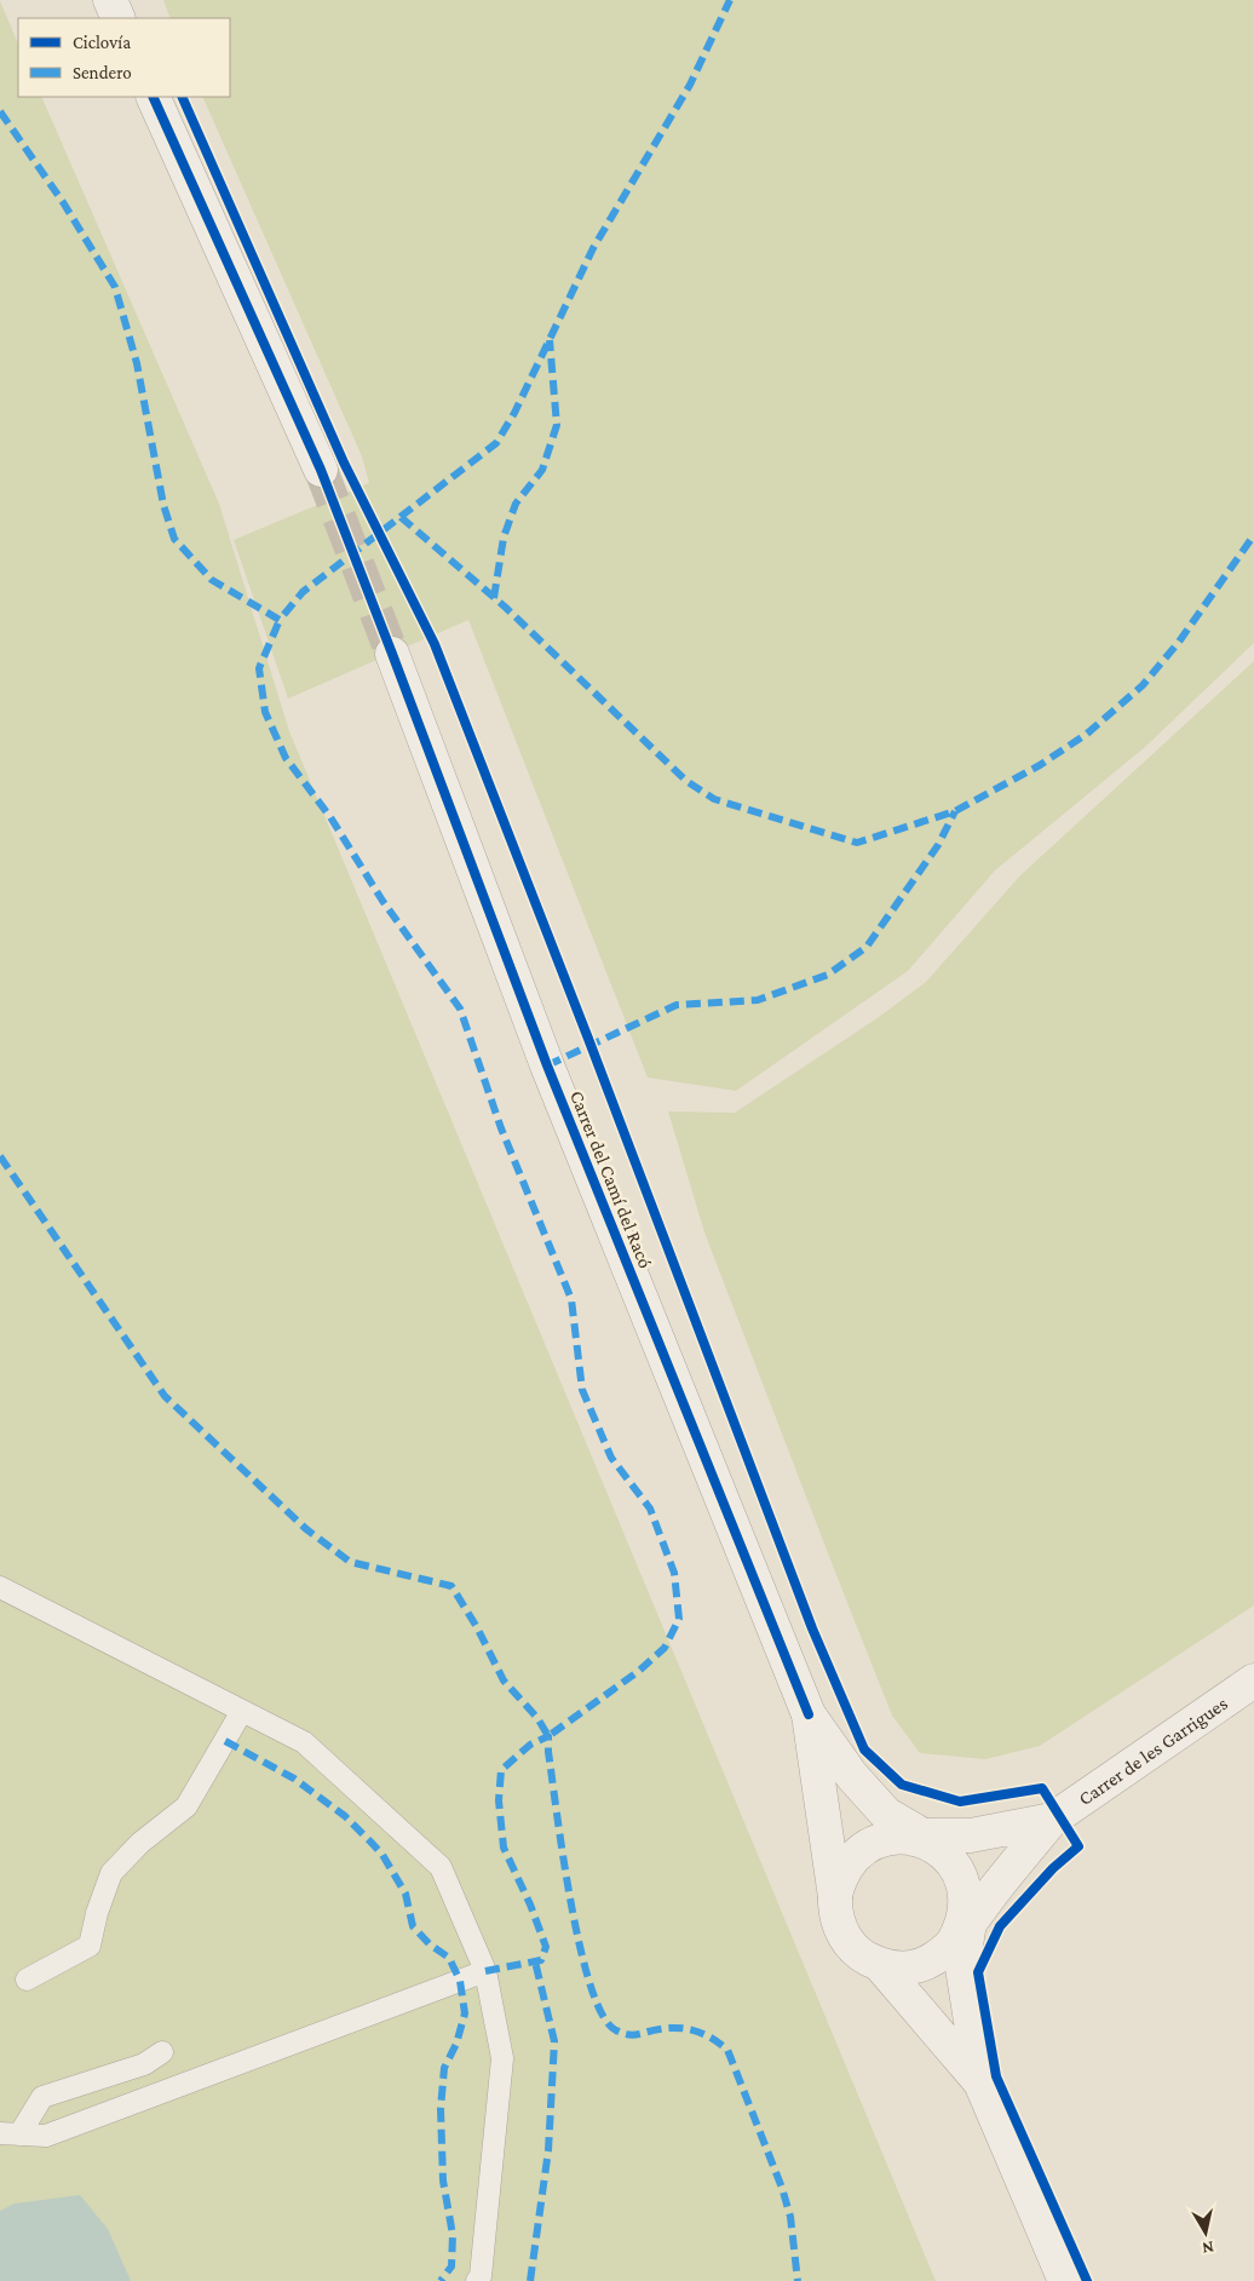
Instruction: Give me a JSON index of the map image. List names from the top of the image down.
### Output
{
  "streets": {
    "street": ["Carrer del Camí del Racó", "Carrer de les Garrigues"]
  },
  "crossings": [
    ["Carrer del Camí del Racó", "Carrer de les Garrigues"]
  ],
  "legend": ["Ciclovía", "Sendero"],
  "north": "bottom"
}
